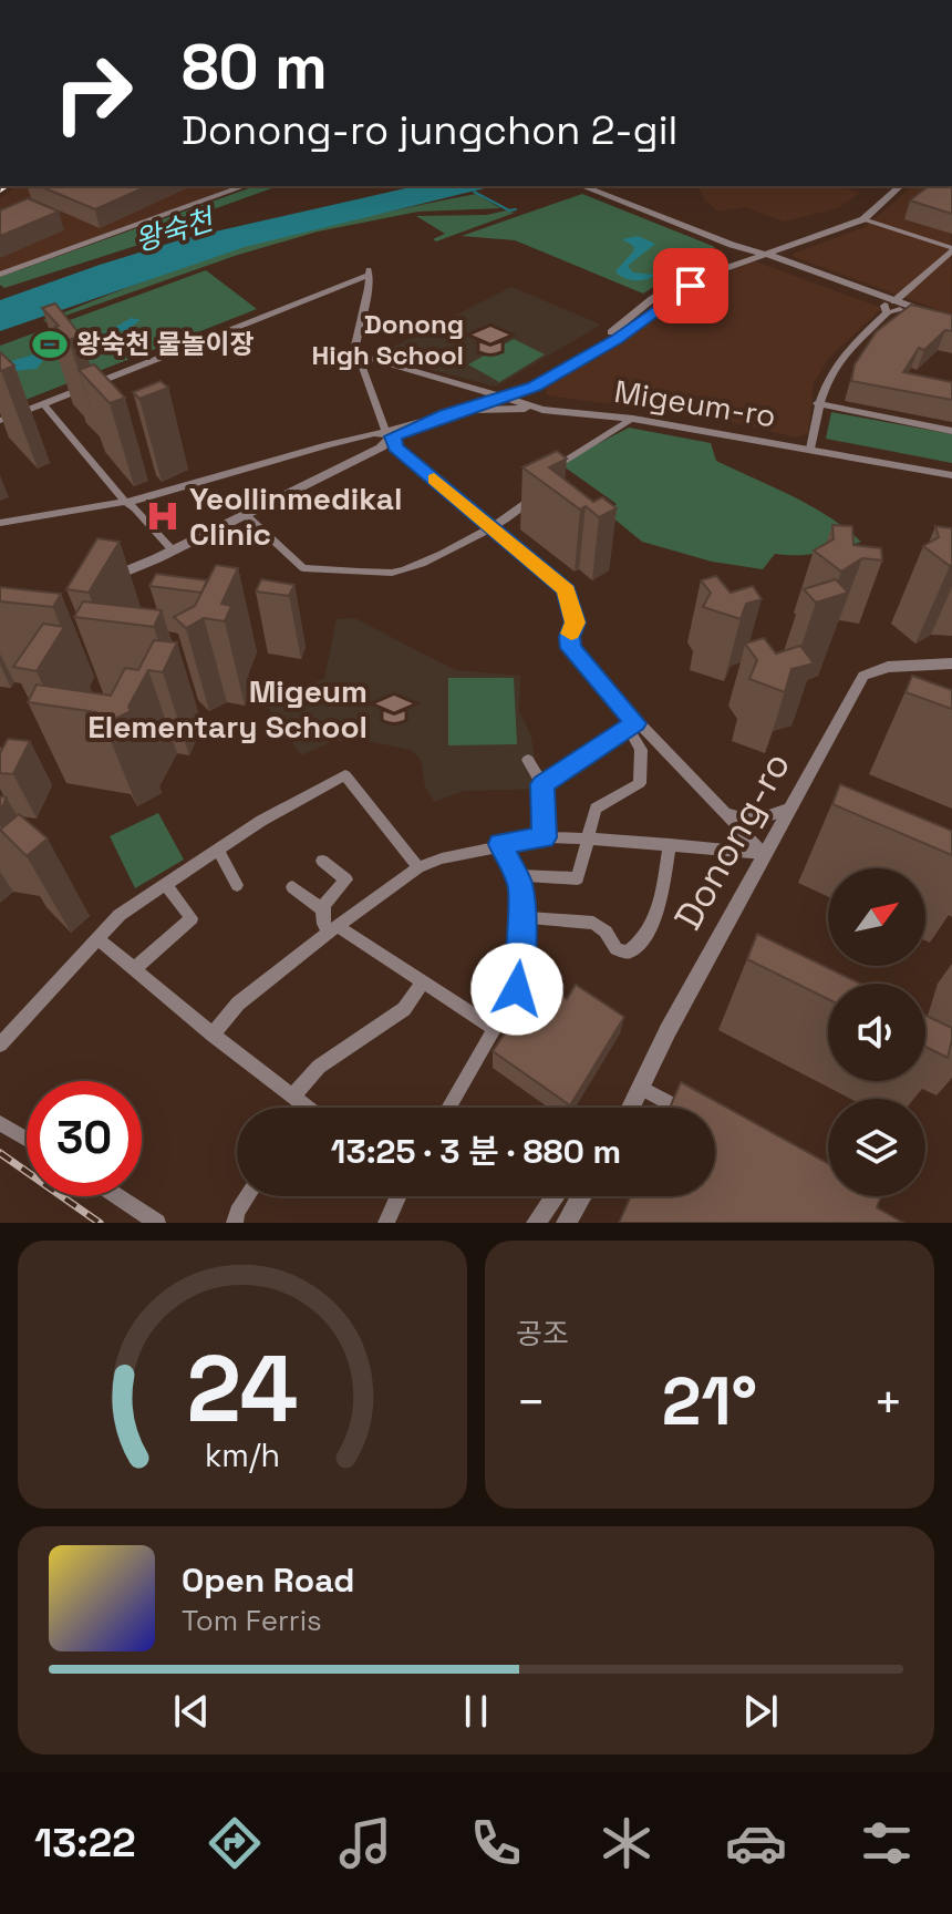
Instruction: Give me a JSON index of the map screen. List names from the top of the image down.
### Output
{
  "streets": {
    "street": ["Migeum-ro", "Donong-ro"]
  },
  "water": ["왕숙천"],
  "places": {
    "school or university": ["Donong High School", "Migeum Elementary School"],
    "sports": ["왕숙천 물놀이장"],
    "hospital": ["Yeollinmedikal Clinic"]
  },
  "north": "top right",
  "page": {
    "turn": ["80 m", "Donong-ro jungchon 2-gil"],
    "limit": "30",
    "trip": "13:25 · 3 분 · 880 m",
    "tile": "공조",
    "heat": ["−", "21°", "+"],
    "song": ["Open Road", "Tom Ferris"],
    "tabs": "13:22",
    "gauge": ["24", "km/h"]
  }
}
